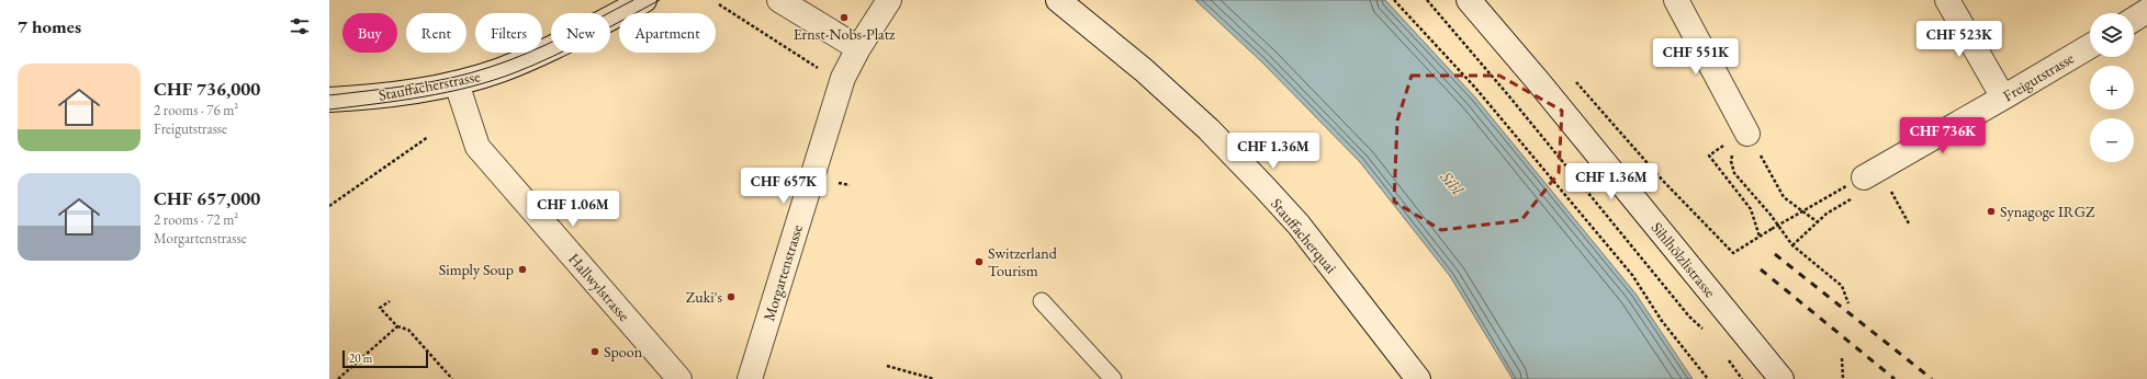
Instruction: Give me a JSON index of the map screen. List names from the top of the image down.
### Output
{
  "streets": {
    "street": [
      "Freigutstrasse",
      "Stauffacherstrasse",
      "Stauffacherquai",
      "Sihlhölzlistrasse",
      "Morgartenstrasse",
      "Hallwylstrasse"
    ]
  },
  "crossings": [
    ["Stauffacherstrasse", "Hallwylstrasse"]
  ],
  "water": ["Sihl"],
  "places": [
    "Ernst-Nobs-Platz",
    "Synagoge IRGZ",
    "Switzerland Tourism",
    "Simply Soup",
    "Zuki's",
    "Spoon"
  ],
  "scale_bar": "20 m",
  "page": {
    "heading": "7 homes",
    "map_buttons": ["+", "−"],
    "chip": [
      "Buy",
      "Rent",
      "Filters",
      "New",
      "Apartment"
    ],
    "price": [
      "CHF 523K",
      "CHF 551K",
      "CHF 736K",
      "CHF 1.36M",
      "CHF 1.36M",
      "CHF 657K",
      "CHF 1.06M"
    ],
    "list": [
      {
        "name": "CHF 736,000",
        "note": "2 rooms · 76 m² · Freigutstrasse"
      },
      {
        "name": "CHF 657,000",
        "note": "2 rooms · 72 m² · Morgartenstrasse"
      }
    ],
    "scale": "20 m"
  }
}
